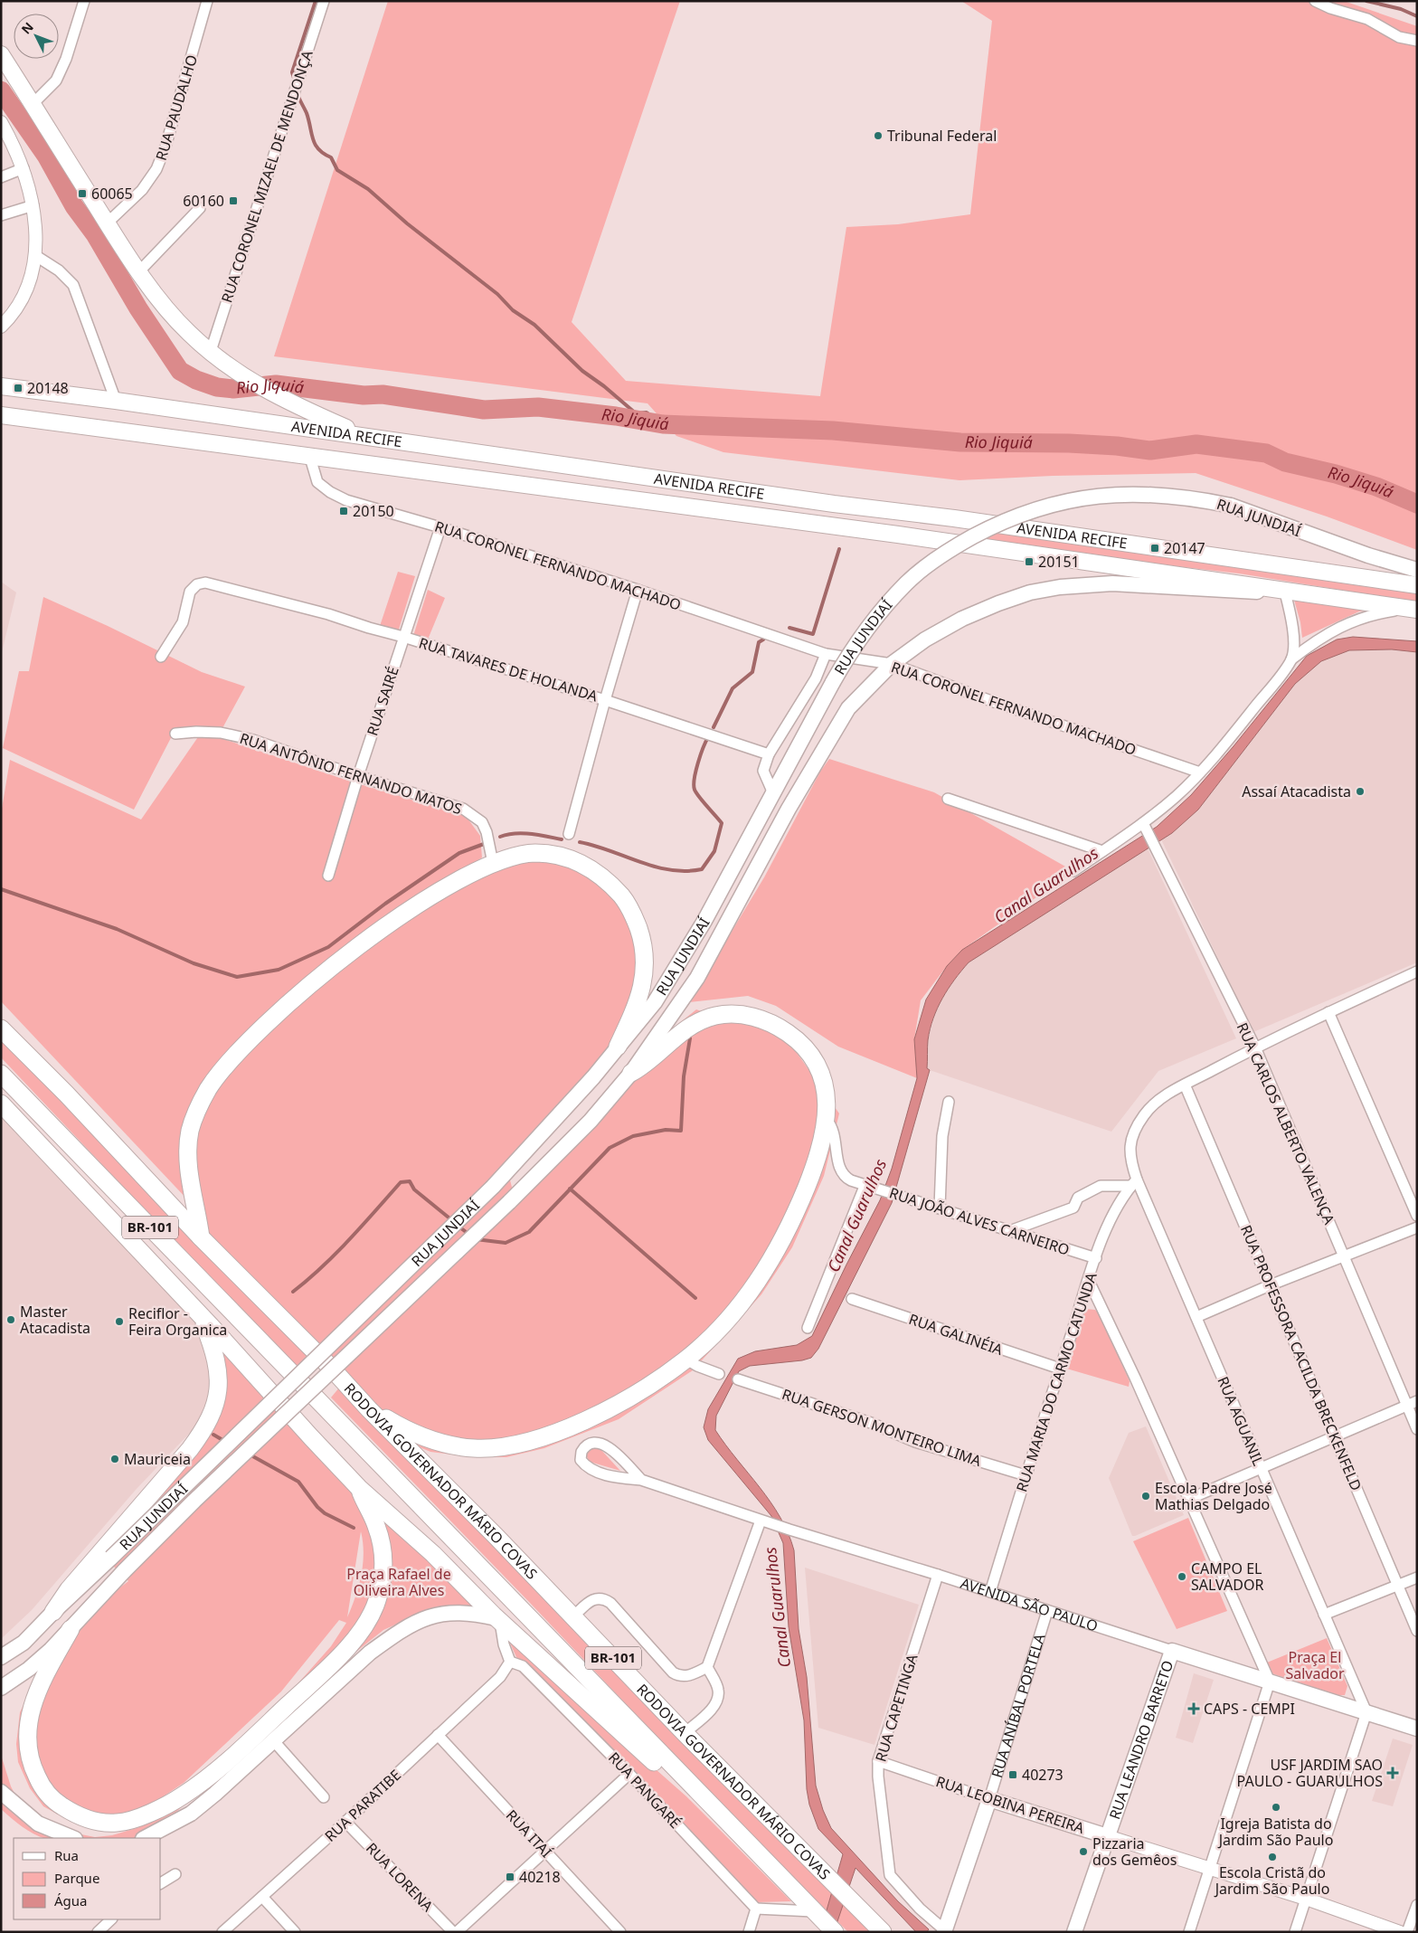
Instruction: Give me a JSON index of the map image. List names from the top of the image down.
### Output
{
  "streets": {
    "highway": ["BR-101", "RODOVIA GOVERNADOR MÁRIO COVAS"],
    "main road": [
      "AVENIDA RECIFE",
      "RUA JUNDIAÍ",
      "AVENIDA SÃO PAULO",
      "RUA ANÍBAL PORTELA",
      "RUA LEANDRO BARRETO",
      "RUA LEOBINA PEREIRA"
    ],
    "street": [
      "RUA PAUDALHO",
      "RUA CORONEL MIZAEL DE MENDONÇA",
      "RUA CORONEL FERNANDO MACHADO",
      "RUA TAVARES DE HOLANDA",
      "RUA SAIRÉ",
      "RUA ANTÔNIO FERNANDO MATOS",
      "RUA CARLOS ALBERTO VALENÇA",
      "RUA JOÃO ALVES CARNEIRO",
      "RUA GALINÉIA",
      "RUA PROFESSORA CACILDA BRECKENFELD",
      "RUA MARIA DO CARMO CATUNDA",
      "RUA AGUANIL",
      "RUA GERSON MONTEIRO LIMA",
      "RUA CAPETINGA",
      "RUA PANGARÉ",
      "RUA PARATIBE",
      "RUA ITAÍ",
      "RUA LORENA"
    ]
  },
  "crossings": [
    ["AVENIDA RECIFE", "RUA JUNDIAÍ"],
    ["AVENIDA RECIFE", "RUA CORONEL FERNANDO MACHADO"],
    ["RUA JUNDIAÍ", "RUA CORONEL FERNANDO MACHADO"],
    ["RUA CORONEL FERNANDO MACHADO", "RUA SAIRÉ"],
    ["RUA TAVARES DE HOLANDA", "RUA SAIRÉ"],
    ["RUA SAIRÉ", "RUA ANTÔNIO FERNANDO MATOS"],
    ["RUA CARLOS ALBERTO VALENÇA", "RUA AGUANIL"],
    ["RUA JOÃO ALVES CARNEIRO", "RUA MARIA DO CARMO CATUNDA"],
    ["RUA GALINÉIA", "RUA MARIA DO CARMO CATUNDA"],
    ["RUA PROFESSORA CACILDA BRECKENFELD", "RUA AGUANIL"],
    ["RUA MARIA DO CARMO CATUNDA", "RUA AGUANIL"],
    ["RUA MARIA DO CARMO CATUNDA", "RUA GERSON MONTEIRO LIMA"],
    ["RUA MARIA DO CARMO CATUNDA", "AVENIDA SÃO PAULO"],
    ["RUA AGUANIL", "AVENIDA SÃO PAULO"],
    ["AVENIDA SÃO PAULO", "RUA ANÍBAL PORTELA"],
    ["AVENIDA SÃO PAULO", "RUA CAPETINGA"],
    ["AVENIDA SÃO PAULO", "RUA LEANDRO BARRETO"],
    ["RUA ANÍBAL PORTELA", "RUA CAPETINGA"],
    ["RUA ANÍBAL PORTELA", "RUA LEOBINA PEREIRA"],
    ["RUA CAPETINGA", "RUA LEOBINA PEREIRA"],
    ["RUA LEANDRO BARRETO", "RUA LEOBINA PEREIRA"],
    ["RUA PANGARÉ", "RUA PARATIBE"],
    ["RUA PARATIBE", "RUA ITAÍ"],
    ["RUA PARATIBE", "RUA LORENA"]
  ],
  "water": ["Rio Jiquiá", "Canal Guarulhos"],
  "parks": ["Praça Rafael de Oliveira Alves", "Praça El Salvador"],
  "places": {
    "other": [
      "Tribunal Federal",
      "Assaí Atacadista",
      "Master Atacadista",
      "Reciflor - Feira Organica",
      "Mauriceia",
      "Escola Padre José Mathias Delgado",
      "CAMPO EL SALVADOR",
      "Igreja Batista do Jardim São Paulo",
      "Pizzaria dos Gemêos",
      "Escola Cristã do Jardim São Paulo"
    ],
    "transit": [
      "60065",
      "60160",
      "20148",
      "20150",
      "20147",
      "20151",
      "40273",
      "40218"
    ],
    "health": ["CAPS - CEMPI", "USF JARDIM SAO PAULO - GUARULHOS"]
  },
  "legend": ["Rua", "Parque", "Água"],
  "north": "top left"
}
